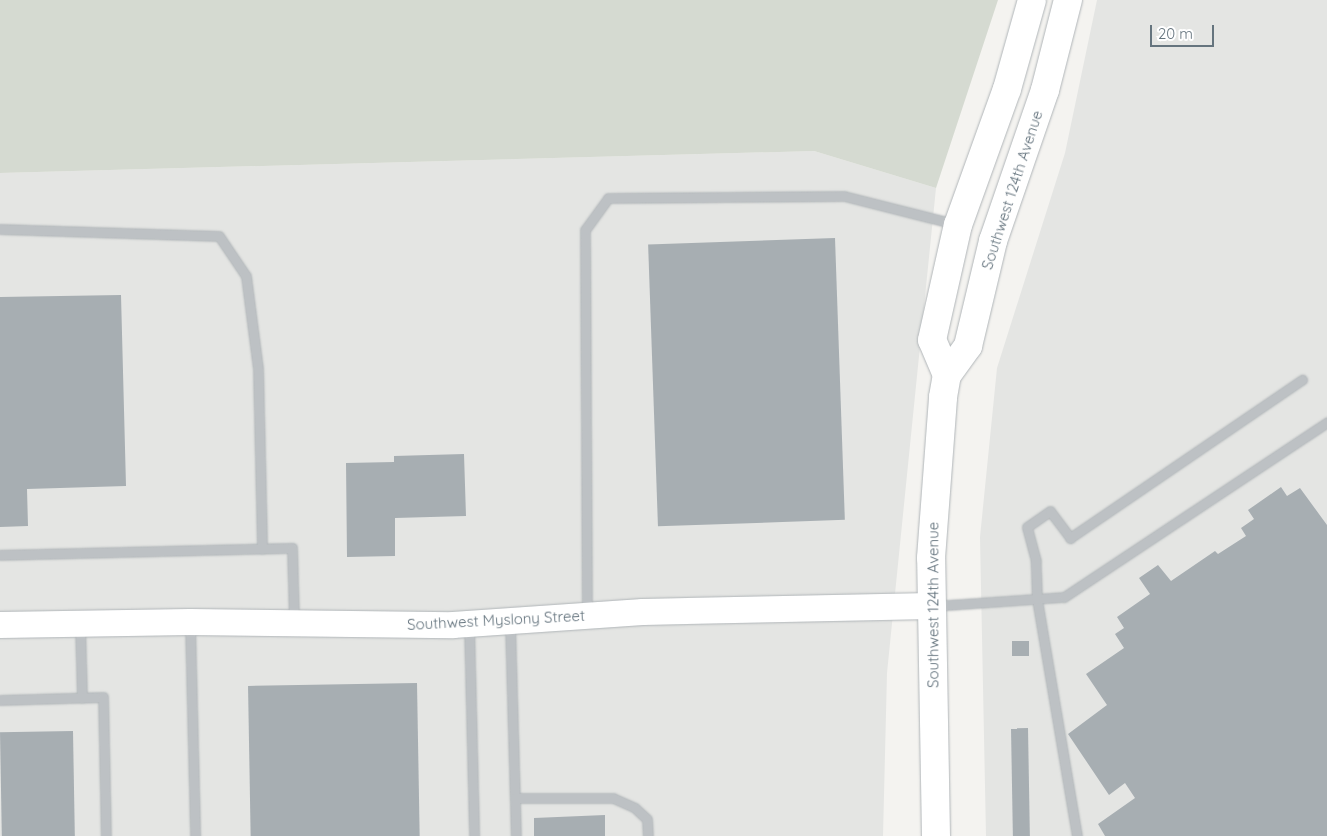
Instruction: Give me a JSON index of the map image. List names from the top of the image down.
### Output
{
  "streets": {
    "main road": ["Southwest 124th Avenue"],
    "street": ["Southwest Myslony Street"]
  },
  "crossings": [
    ["Southwest 124th Avenue", "Southwest Myslony Street"]
  ],
  "scale_bar": "20 m"
}
